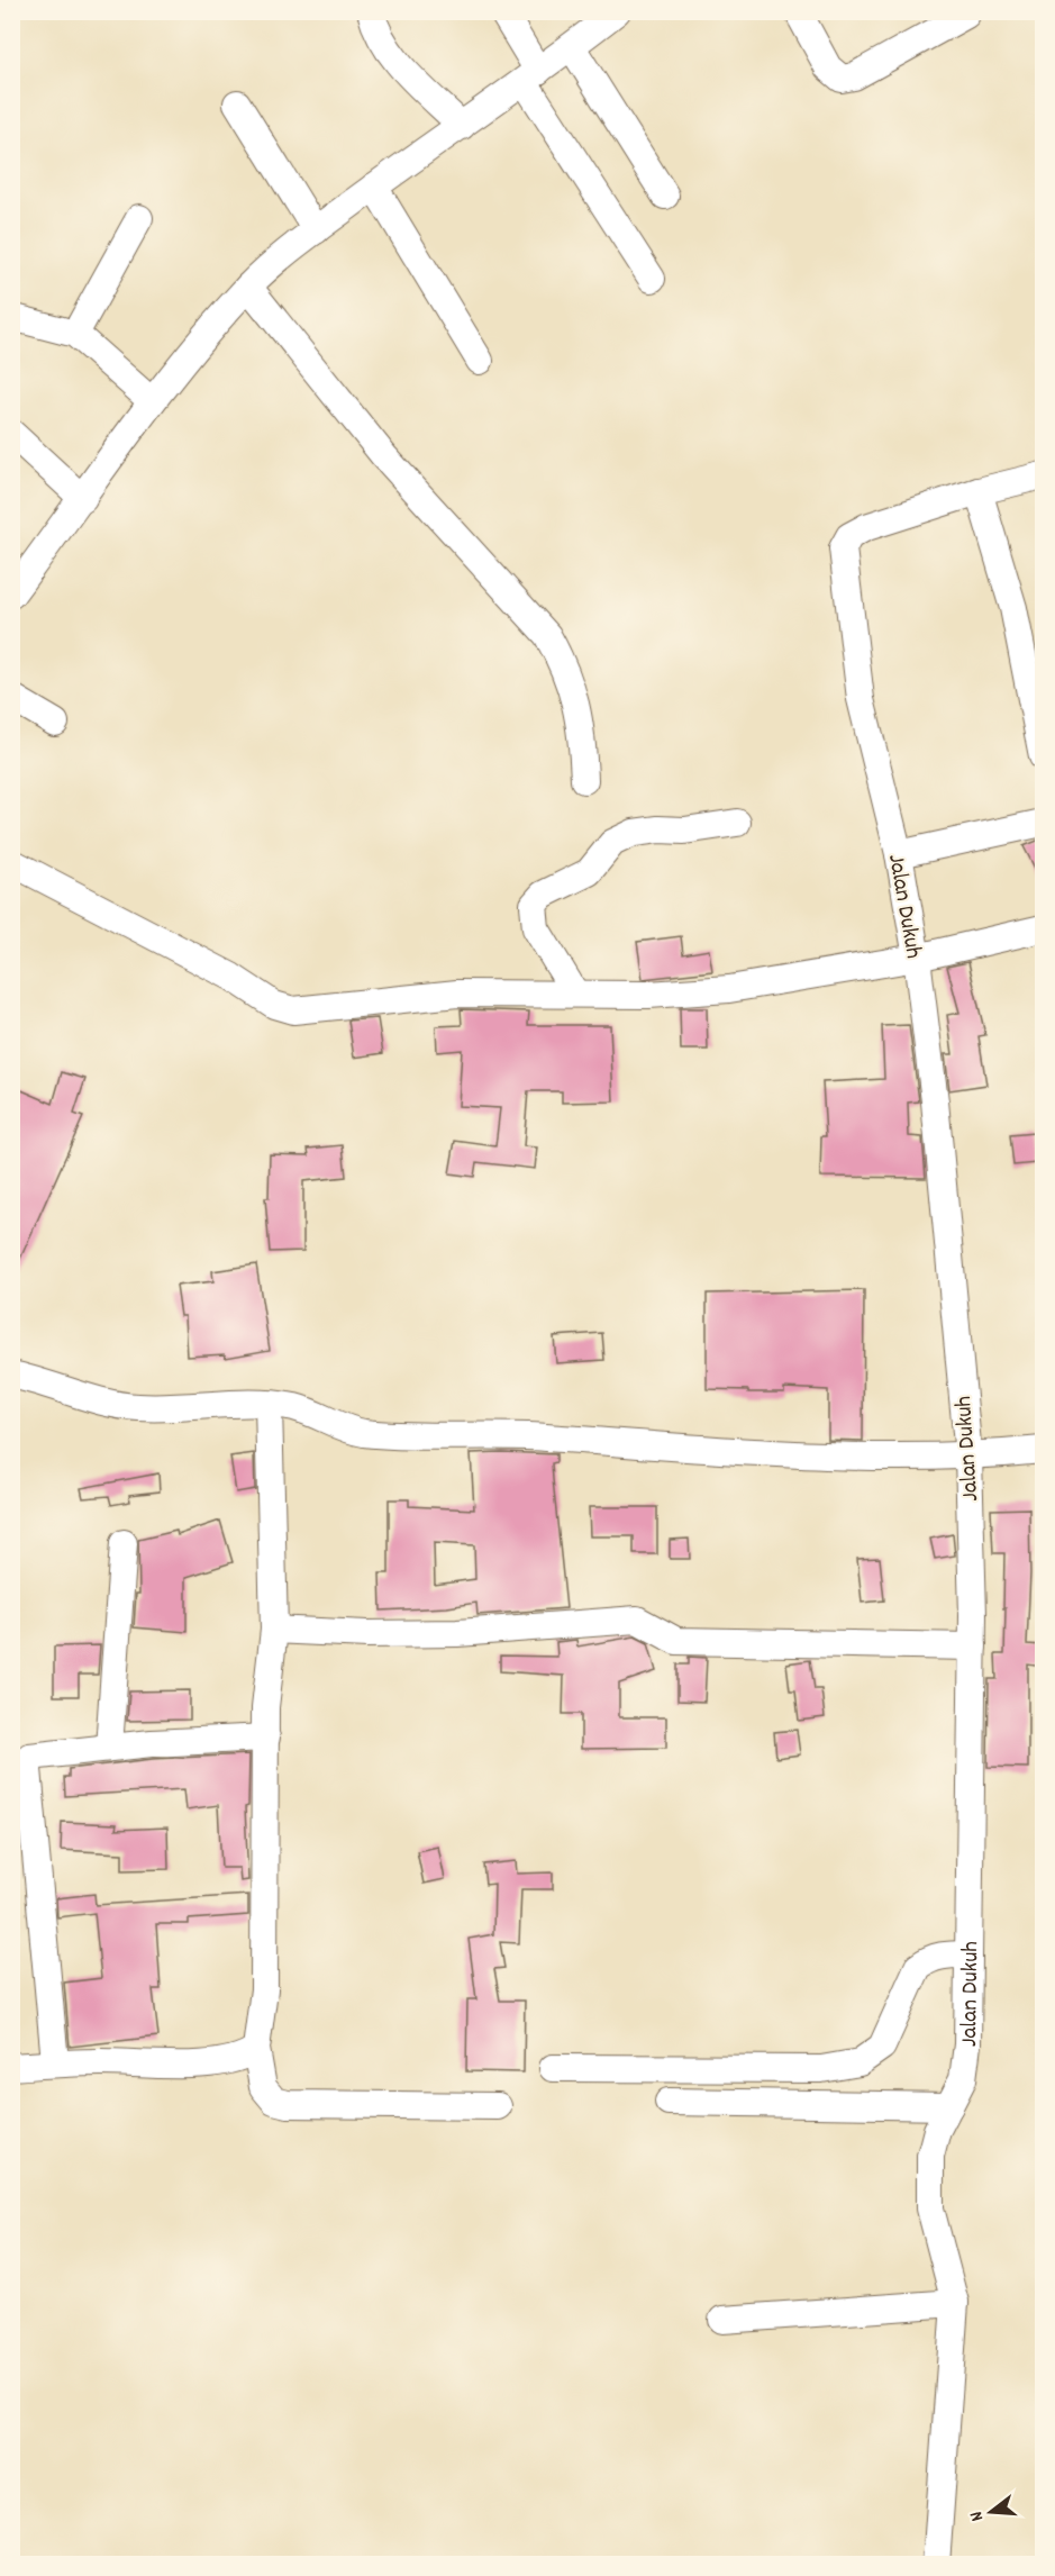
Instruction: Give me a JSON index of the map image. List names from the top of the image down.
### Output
{
  "streets": {
    "street": ["Jalan Dukuh"]
  },
  "north": "left"
}
